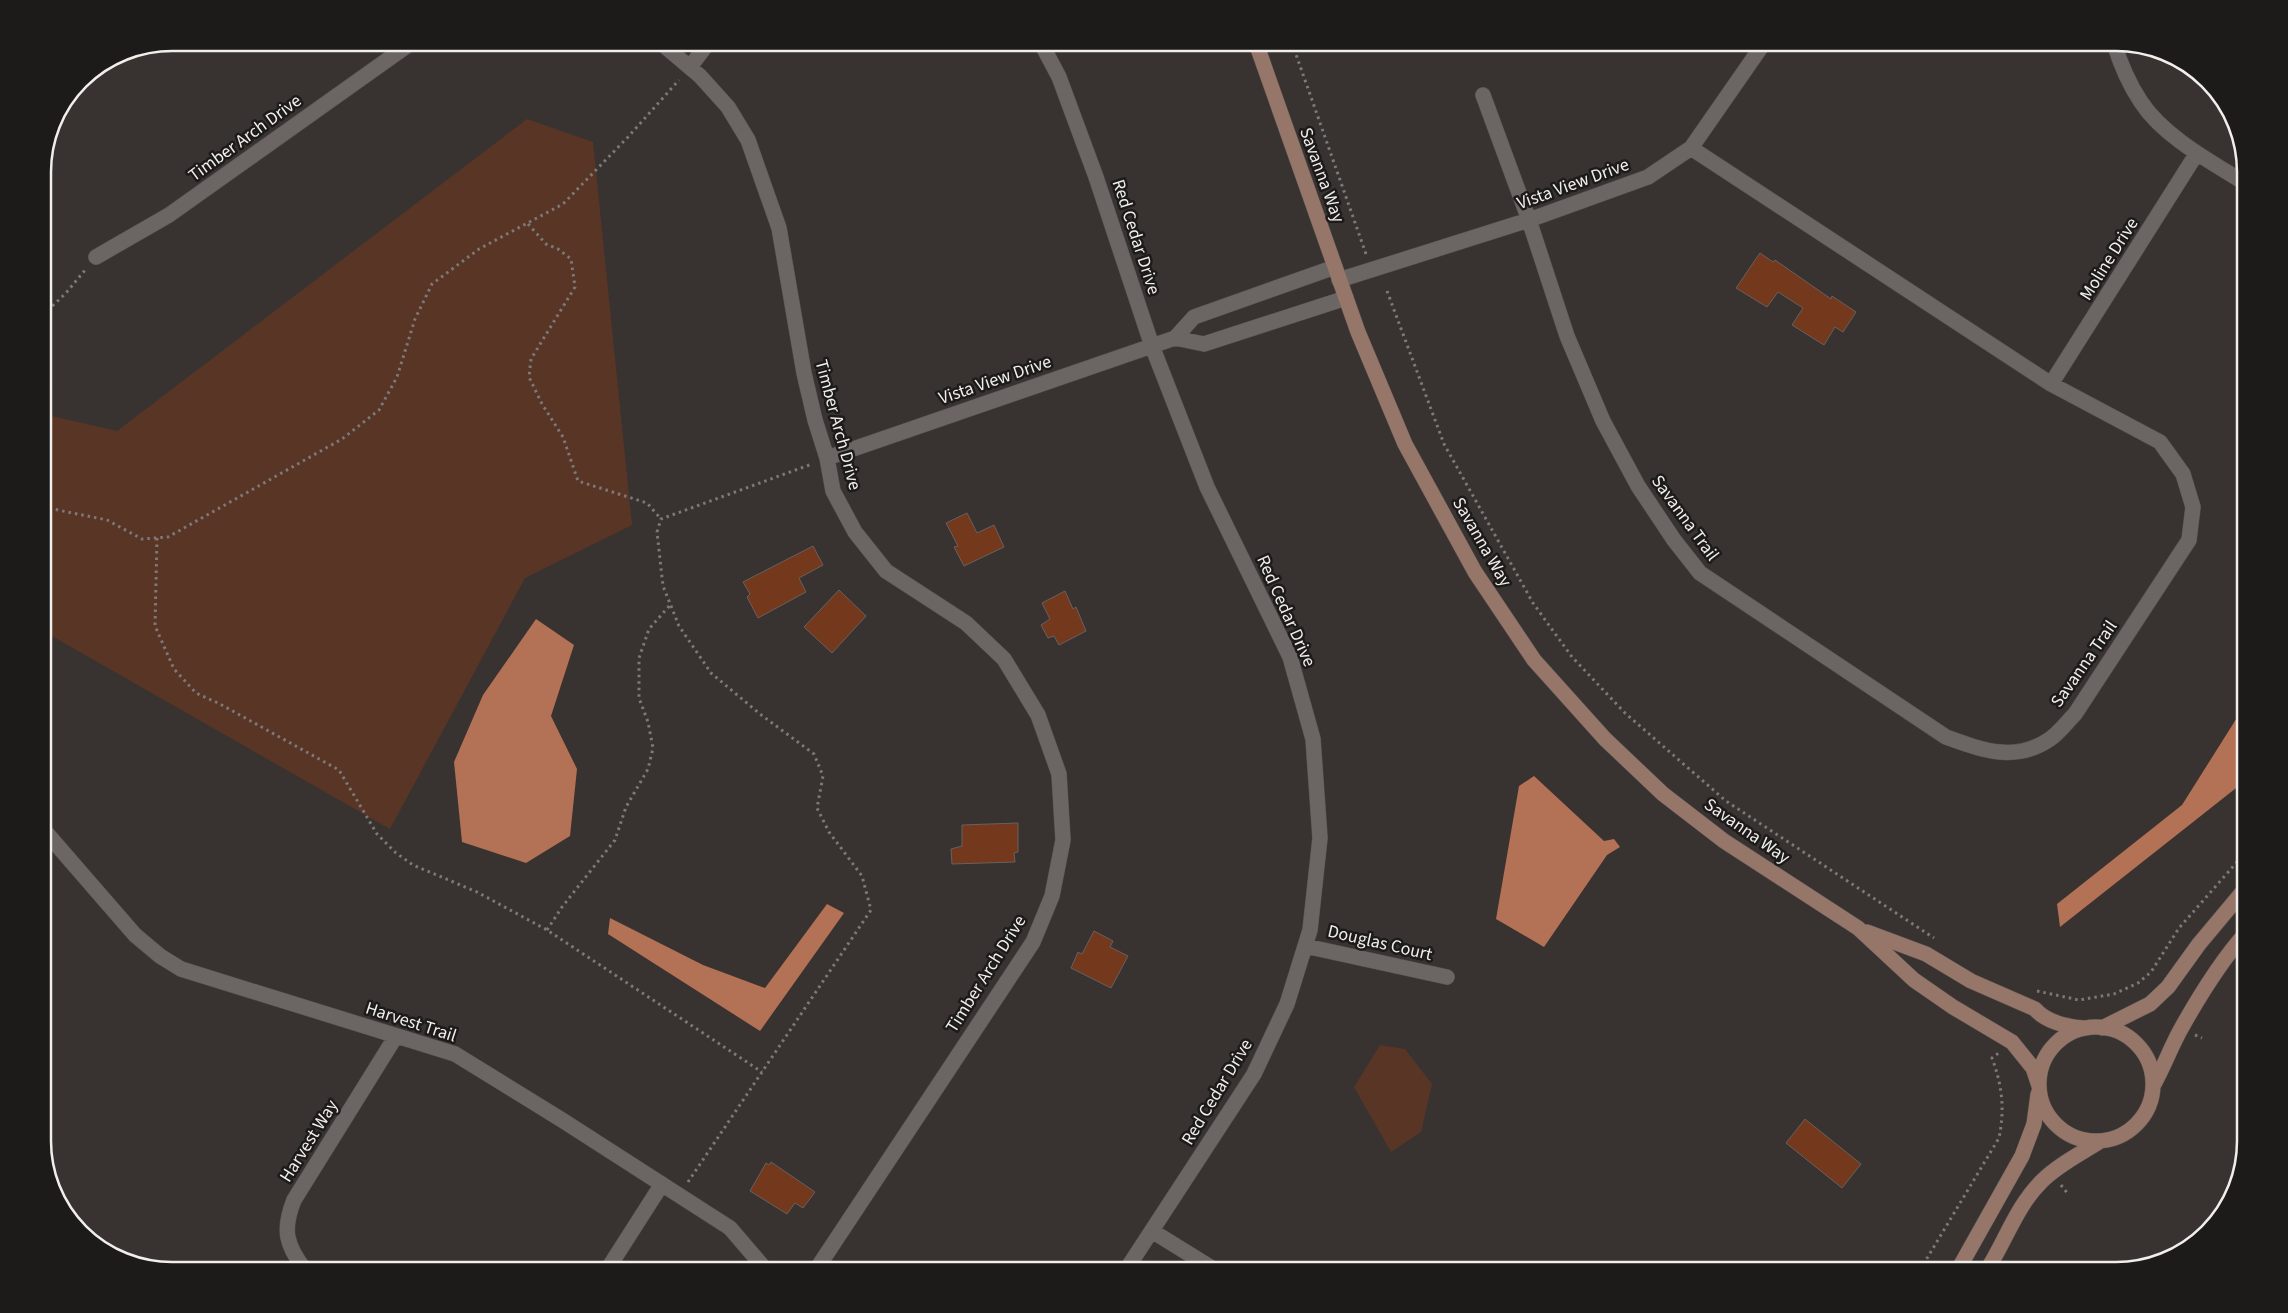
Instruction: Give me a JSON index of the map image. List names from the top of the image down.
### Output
{
  "streets": {
    "street": [
      "Timber Arch Drive",
      "Savanna Way",
      "Vista View Drive",
      "Red Cedar Drive",
      "Moline Drive",
      "Savanna Trail",
      "Douglas Court",
      "Harvest Trail",
      "Harvest Way"
    ]
  },
  "crossings": [
    ["Timber Arch Drive", "Vista View Drive"],
    ["Savanna Way", "Vista View Drive"],
    ["Vista View Drive", "Red Cedar Drive"],
    ["Vista View Drive", "Savanna Trail"],
    ["Red Cedar Drive", "Douglas Court"],
    ["Moline Drive", "Savanna Trail"],
    ["Harvest Trail", "Harvest Way"]
  ]
}
